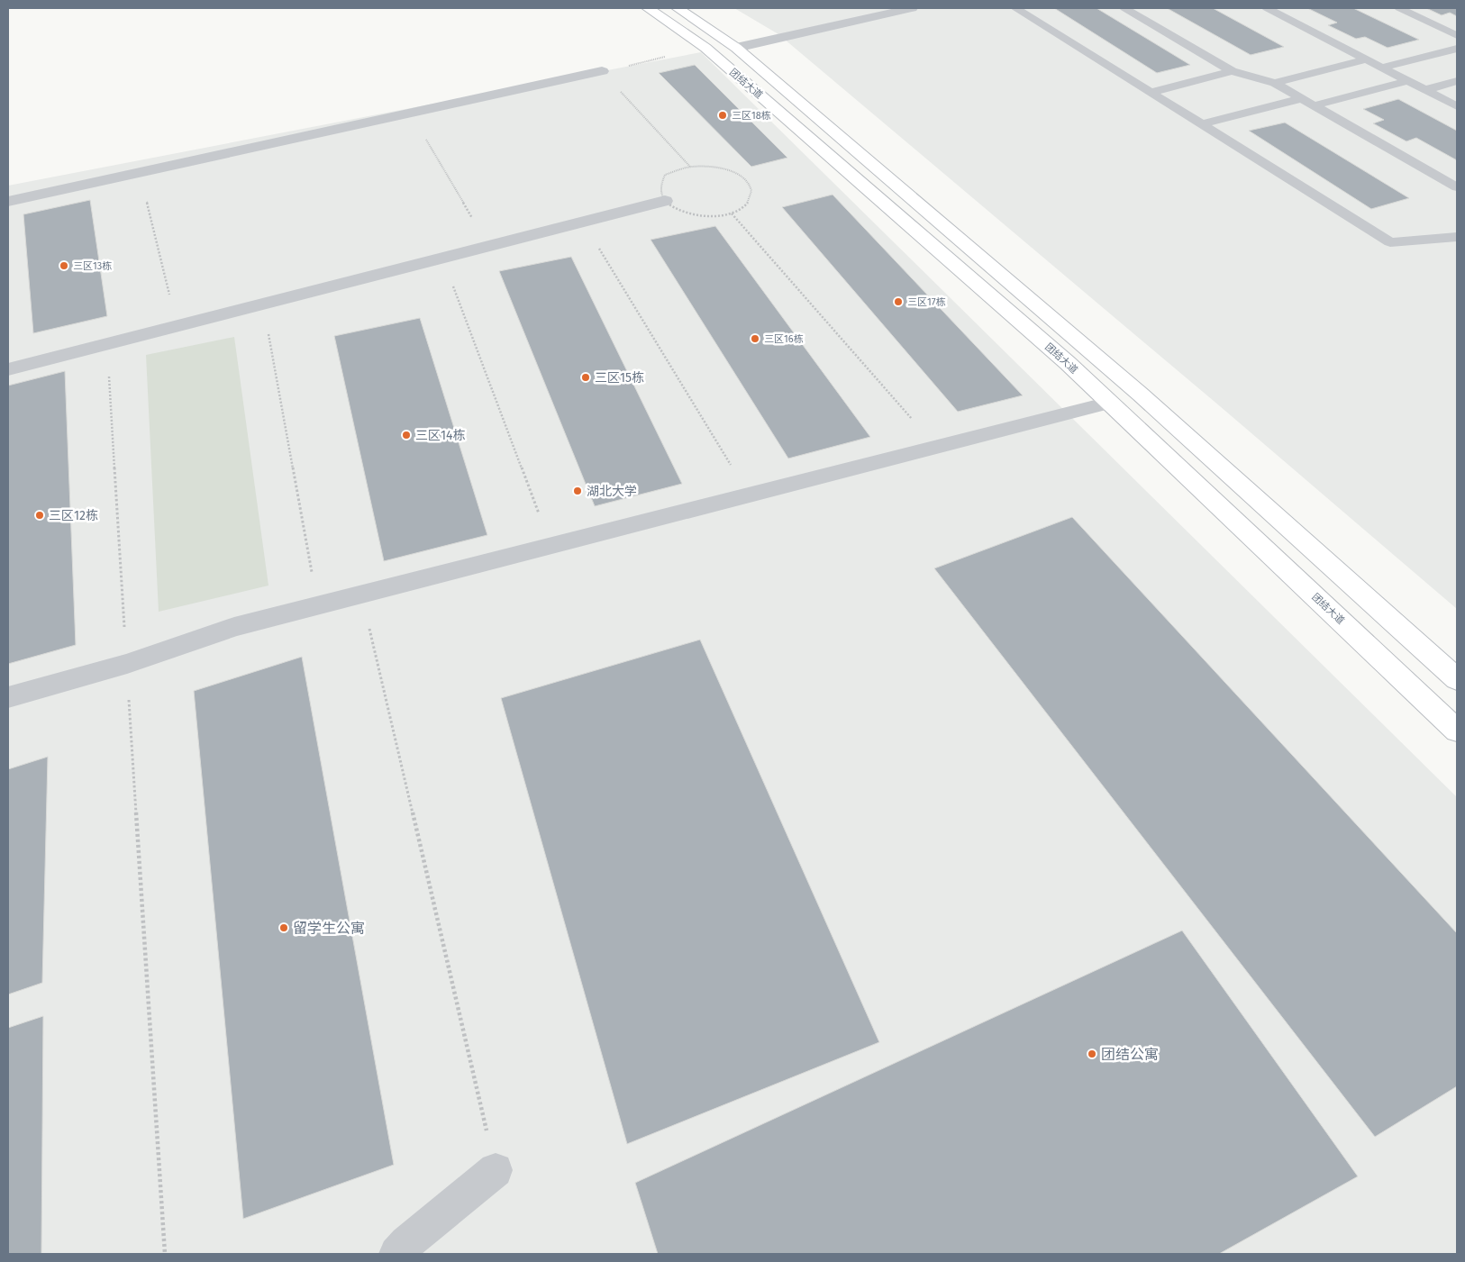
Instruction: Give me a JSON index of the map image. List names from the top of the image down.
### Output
{
  "streets": {
    "main road": ["团结大道"]
  },
  "places": [
    "三区18栋",
    "三区13栋",
    "三区17栋",
    "三区16栋",
    "三区15栋",
    "三区14栋",
    "湖北大学",
    "三区12栋",
    "留学生公寓",
    "团结公寓"
  ]
}
